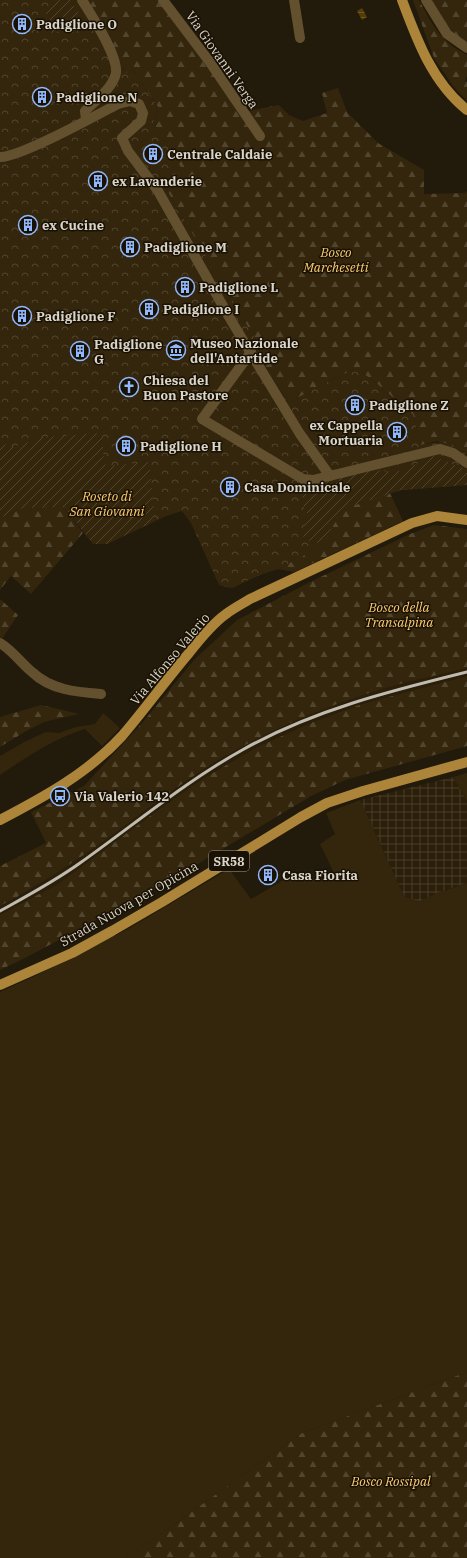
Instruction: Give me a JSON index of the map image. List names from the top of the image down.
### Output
{
  "streets": {
    "main road": ["Via Alfonso Valerio", "SR58", "Strada Nuova per Opicina"],
    "street": ["Via Giovanni Verga"]
  },
  "parks": [
    "Bosco Marchesetti",
    "Roseto di San Giovanni",
    "Bosco della Transalpina",
    "Bosco Rossipal"
  ],
  "places": {
    "building": [
      "Padiglione O",
      "Padiglione N",
      "Centrale Caldaie",
      "ex Lavanderie",
      "ex Cucine",
      "Padiglione M",
      "Padiglione L",
      "Padiglione I",
      "Padiglione F",
      "Padiglione G",
      "Padiglione Z",
      "ex Cappella Mortuaria",
      "Padiglione H",
      "Casa Dominicale",
      "Casa Fiorita"
    ],
    "museum": ["Museo Nazionale dell'Antartide"],
    "church": ["Chiesa del Buon Pastore"],
    "bus stop": ["Via Valerio 142"]
  }
}
